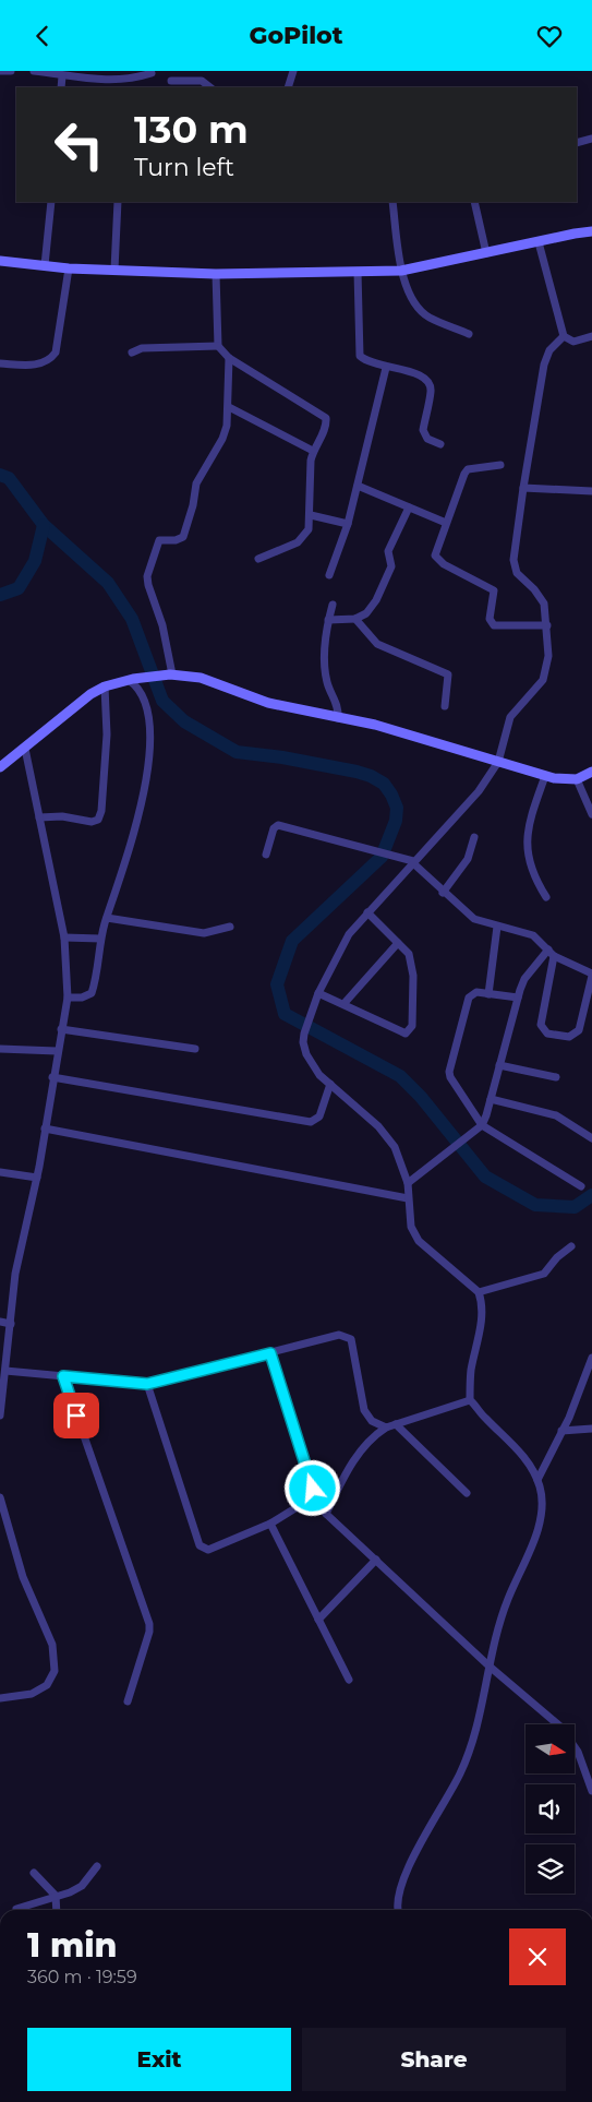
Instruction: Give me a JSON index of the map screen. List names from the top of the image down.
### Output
{
  "north": "right",
  "page": {
    "header": "GoPilot",
    "turn": ["130 m", "Turn left"],
    "heading": ["1 min", "360 m · 19:59"],
    "buttons": ["Exit", "Share"]
  }
}
